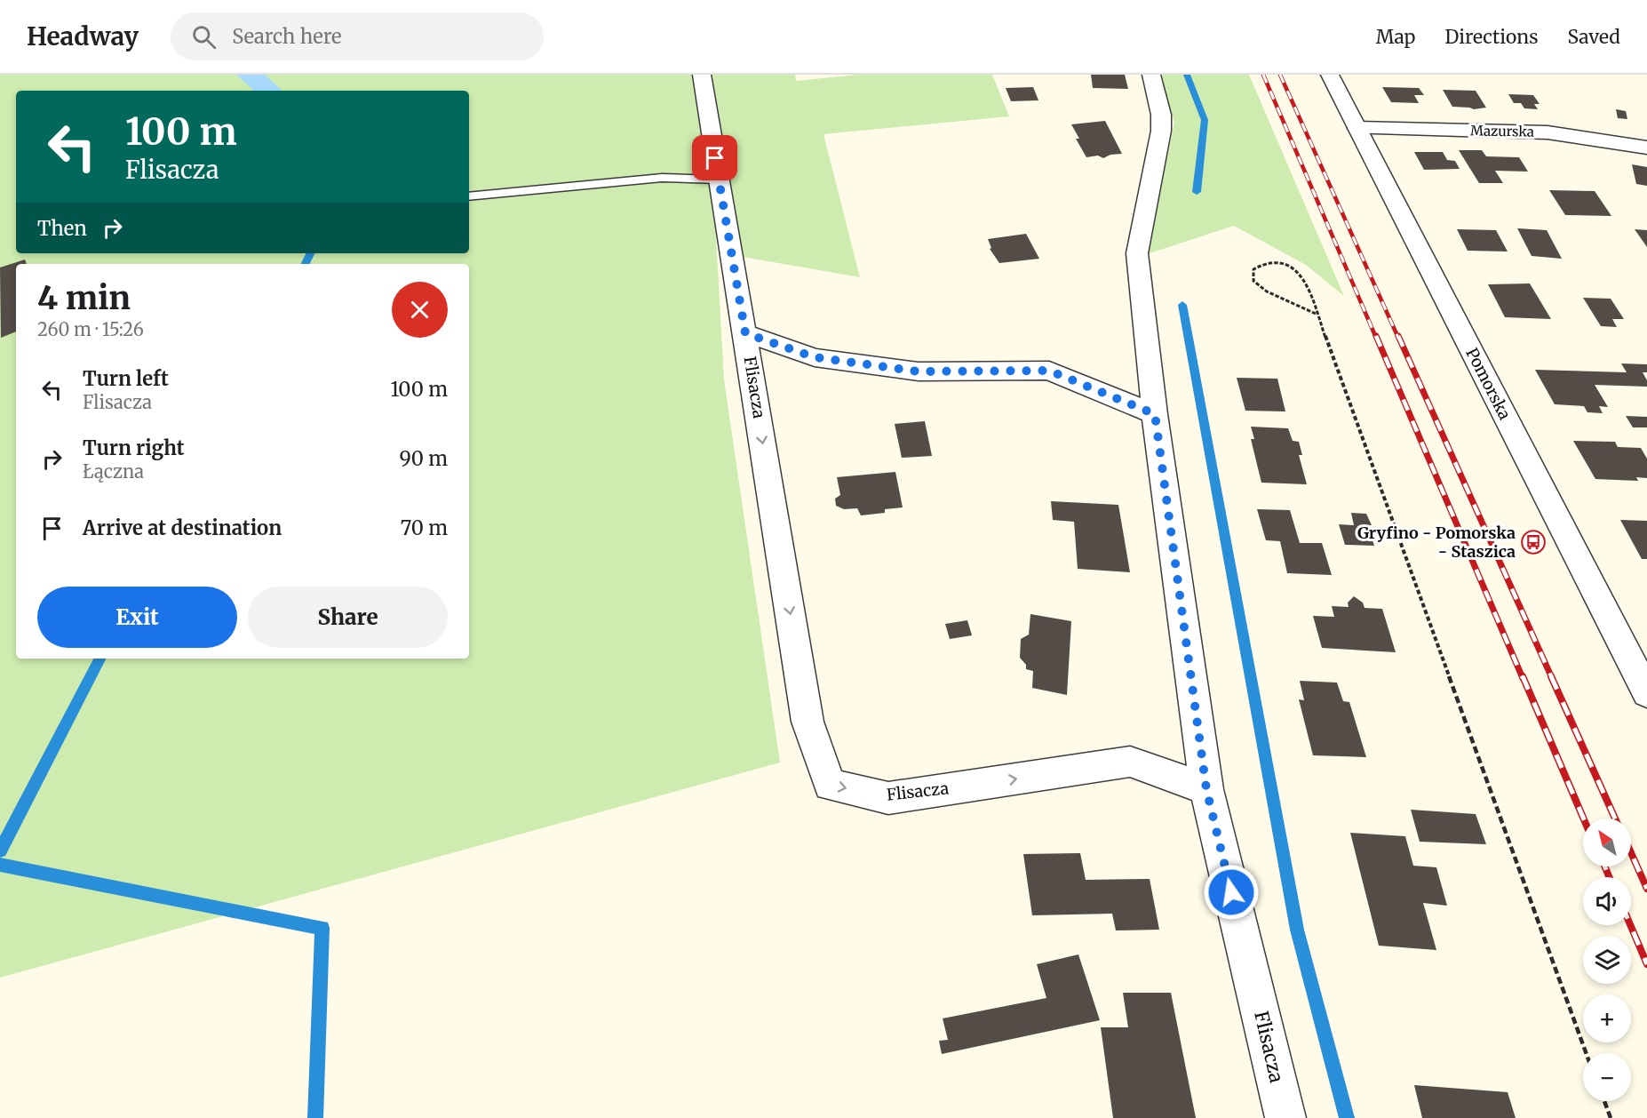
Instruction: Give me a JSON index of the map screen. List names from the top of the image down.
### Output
{
  "streets": {
    "street": ["Mazurska", "Pomorska", "Flisacza"]
  },
  "crossings": [
    ["Mazurska", "Pomorska"]
  ],
  "places": {
    "bus stop": ["Gryfino - Pomorska - Staszica"]
  },
  "north": "top left",
  "page": {
    "header": "Headway",
    "search": "Search here",
    "nav": ["Map", "Directions", "Saved"],
    "turn": ["100 m", "Flisacza"],
    "then": "Then",
    "heading": ["4 min", "260 m · 15:26"],
    "list": [
      {
        "name": "Turn left",
        "note": "Flisacza",
        "value": "100 m"
      },
      {
        "name": "Turn right",
        "note": "Łączna",
        "value": "90 m"
      },
      {
        "name": "Arrive at destination",
        "value": "70 m"
      }
    ],
    "buttons": ["Exit", "Share"],
    "map_buttons": ["+", "−"]
  }
}
